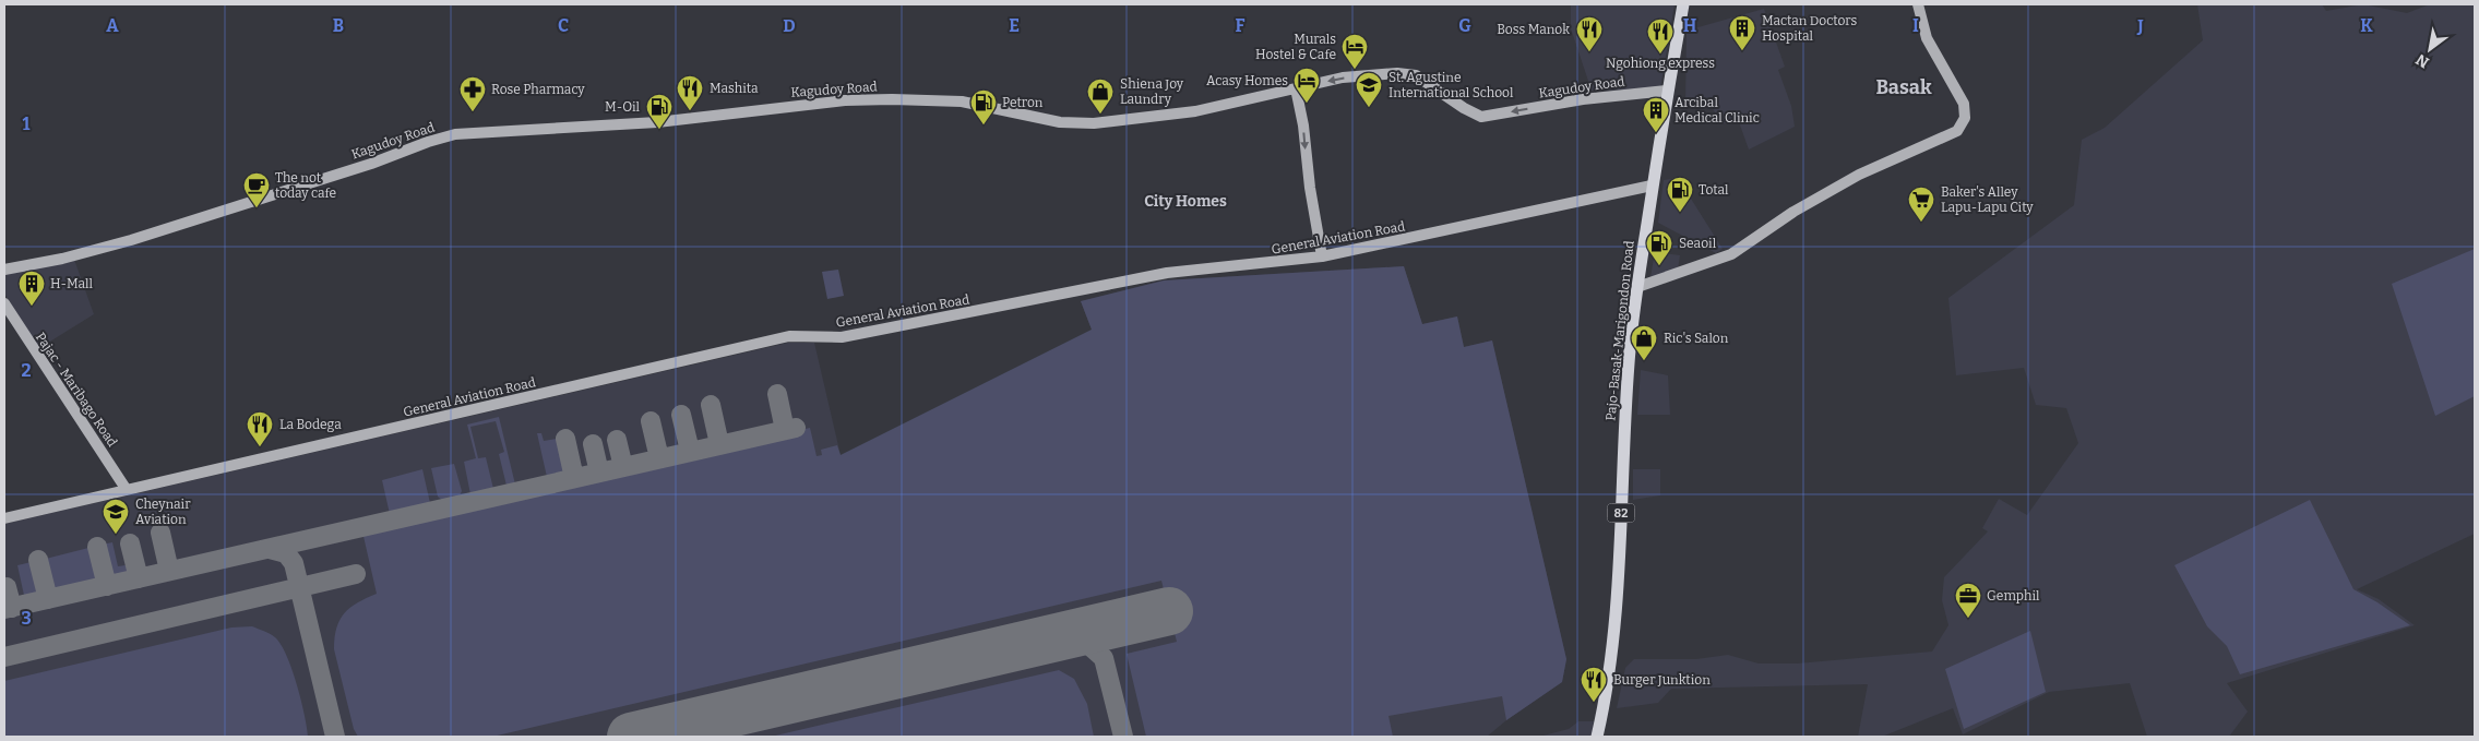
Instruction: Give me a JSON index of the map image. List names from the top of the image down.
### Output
{
  "streets": {
    "main road": ["Pajo-Basak-Marigondon Road", "82"],
    "street": ["Kagudoy Road", "General Aviation Road", "Pajac - Maribago Road"]
  },
  "crossings": [
    ["Kagudoy Road", "Pajo-Basak-Marigondon Road"],
    ["Kagudoy Road", "82"],
    ["General Aviation Road", "Pajo-Basak-Marigondon Road"],
    ["General Aviation Road", "Pajac - Maribago Road"],
    ["Pajo-Basak-Marigondon Road", "82"]
  ],
  "districts": ["Basak", "City Homes"],
  "places": {
    "building": ["Mactan Doctors Hospital", "Arcibal Medical Clinic", "H-Mall"],
    "restaurant": [
      "Boss Manok",
      "Ngohiong express",
      "Mashita",
      "La Bodega",
      "Burger Junktion"
    ],
    "hotel": ["Murals Hostel & Cafe", "Acasy Homes"],
    "school or university": ["St. Agustine International School", "Cheynair Aviation"],
    "pharmacy": ["Rose Pharmacy"],
    "shop": ["Shiena Joy Laundry", "Ric's Salon"],
    "fuel station": [
      "Petron",
      "M-Oil",
      "Total",
      "Seaoil"
    ],
    "cafe": ["The not today cafe"],
    "supermarket": ["Baker's Alley Lapu-Lapu City"],
    "office": ["Gemphil"]
  },
  "north": "bottom left",
  "grid": {
    "columns": [
      "A",
      "B",
      "C",
      "D",
      "E",
      "F",
      "G",
      "H",
      "I",
      "J",
      "K"
    ],
    "rows": ["1", "2", "3"]
  }
}
